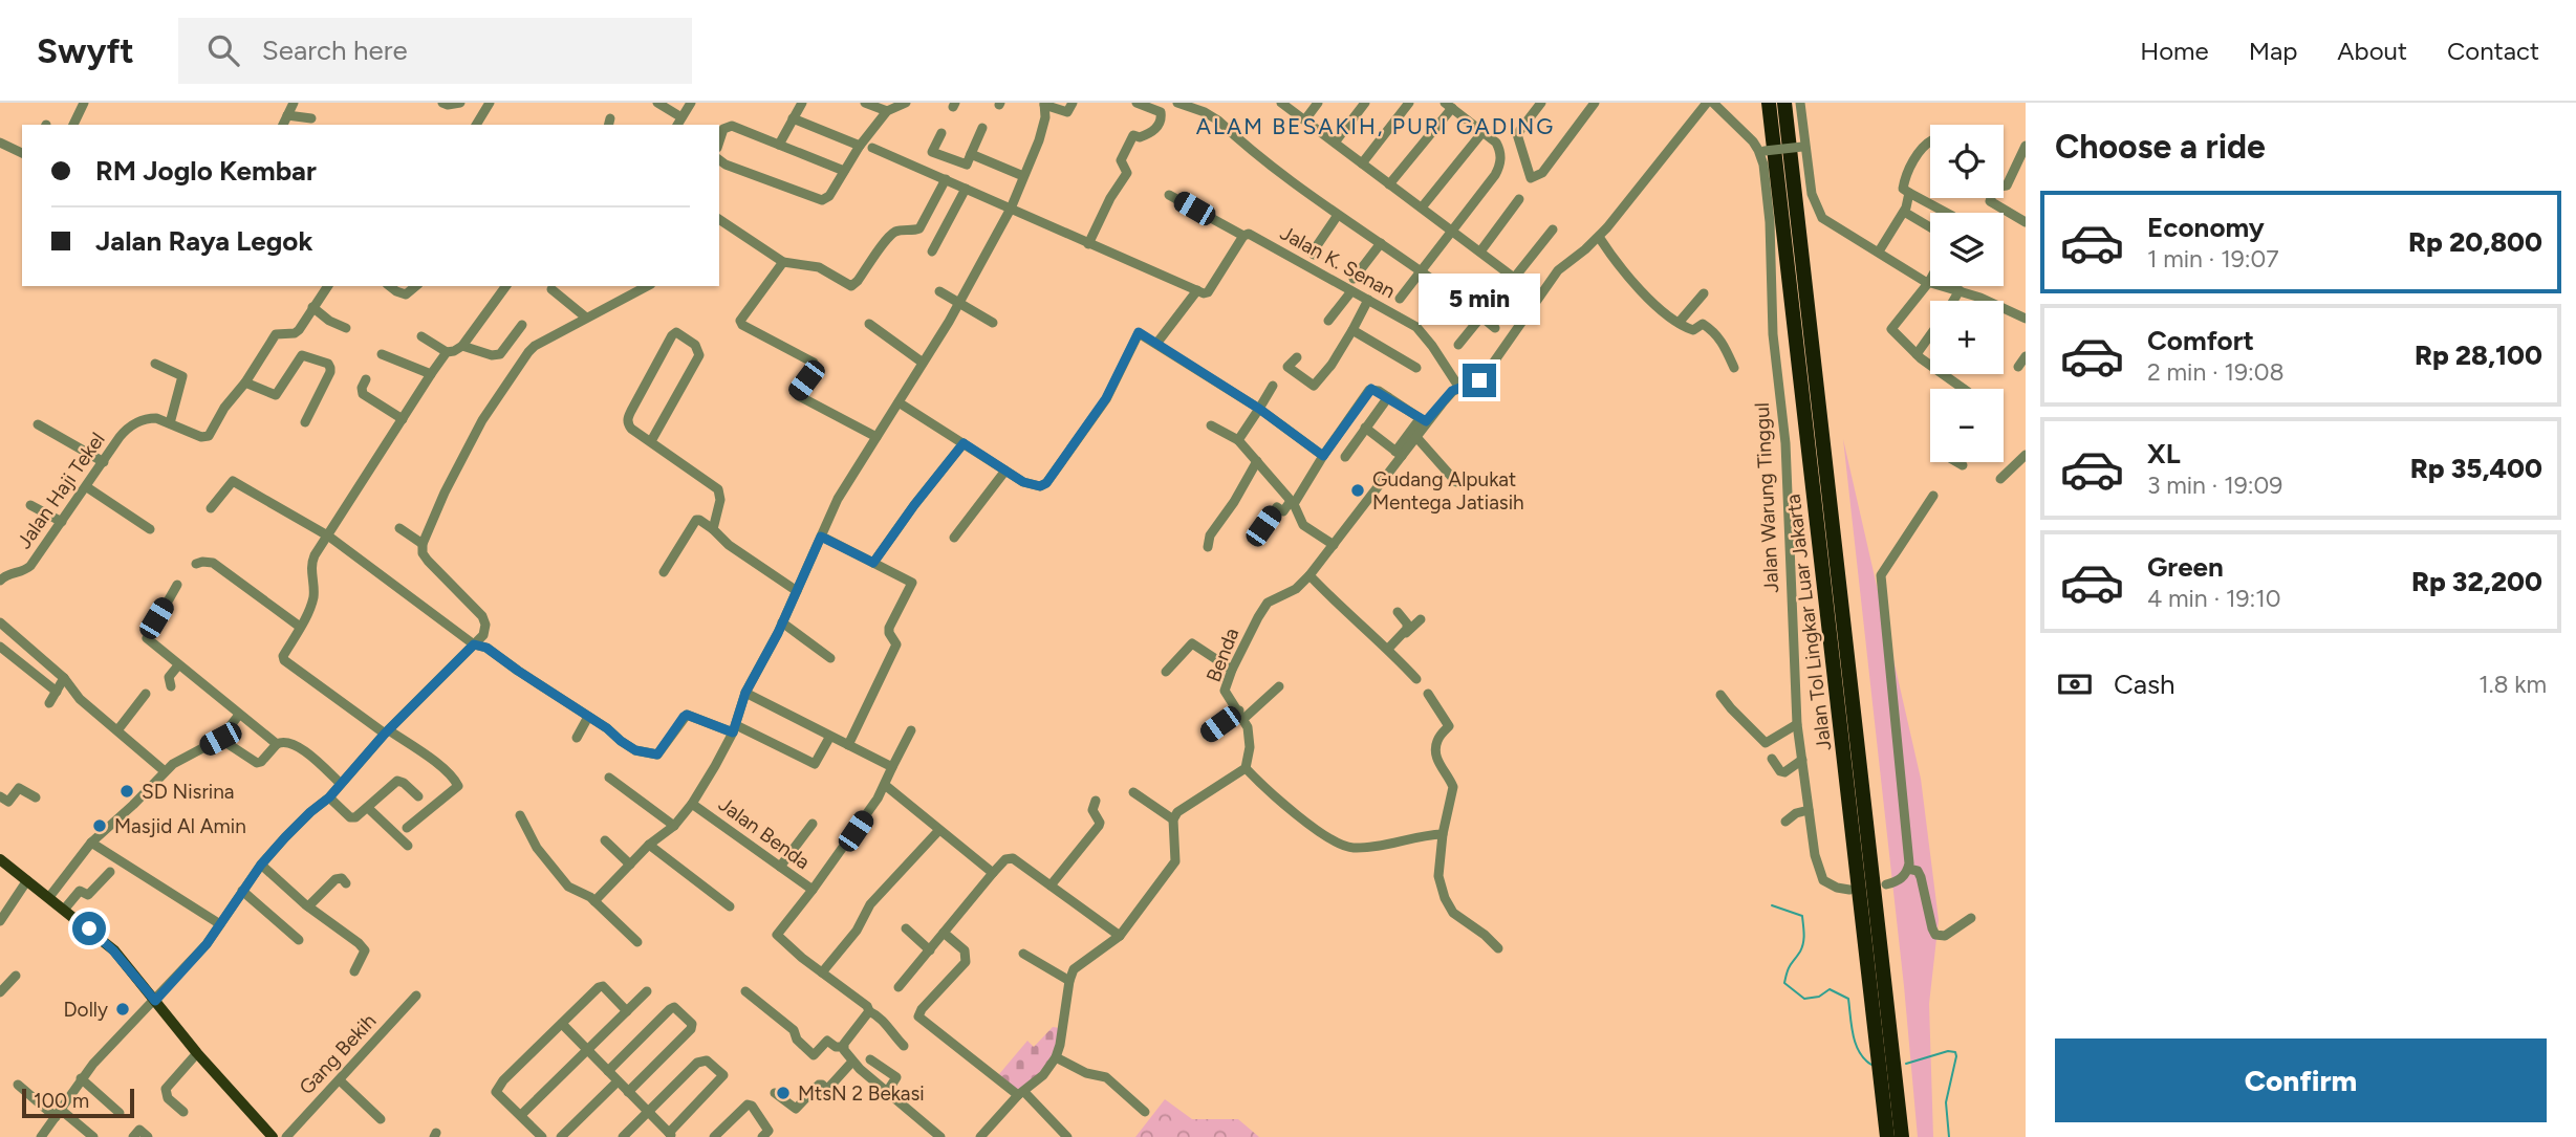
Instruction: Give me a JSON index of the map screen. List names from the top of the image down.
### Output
{
  "streets": {
    "highway": ["Jalan Tol Lingkar Luar Jakarta"],
    "street": [
      "Jalan K. Senan",
      "Jalan Haji Tekel",
      "Jalan Warung Tinggul",
      "Benda",
      "Jalan Benda",
      "Gang Bekih"
    ]
  },
  "crossings": [
    ["Jalan K. Senan", "Benda"]
  ],
  "districts": ["ALAM BESAKIH, PURI GADING"],
  "places": [
    "Gudang Alpukat Mentega Jatiasih",
    "SD Nisrina",
    "Masjid Al Amin",
    "Dolly",
    "MtsN 2 Bekasi"
  ],
  "scale_bar": "100 m",
  "page": {
    "header": "Swyft",
    "search": "Search here",
    "nav": [
      "Home",
      "Map",
      "About",
      "Contact"
    ],
    "heading": "Choose a ride",
    "map_buttons": ["+", "−"],
    "banner": ["RM Joglo Kembar", "Jalan Raya Legok"],
    "list": [
      {
        "name": "Economy",
        "note": "1 min · 19:07",
        "value": "Rp 20,800"
      },
      {
        "name": "Comfort",
        "note": "2 min · 19:08",
        "value": "Rp 28,100"
      },
      {
        "name": "XL",
        "note": "3 min · 19:09",
        "value": "Rp 35,400"
      },
      {
        "name": "Green",
        "note": "4 min · 19:10",
        "value": "Rp 32,200"
      }
    ],
    "bubble": "5 min",
    "pay": ["Cash", "1.8 km"],
    "buttons": "Confirm",
    "scale": "100 m"
  }
}
